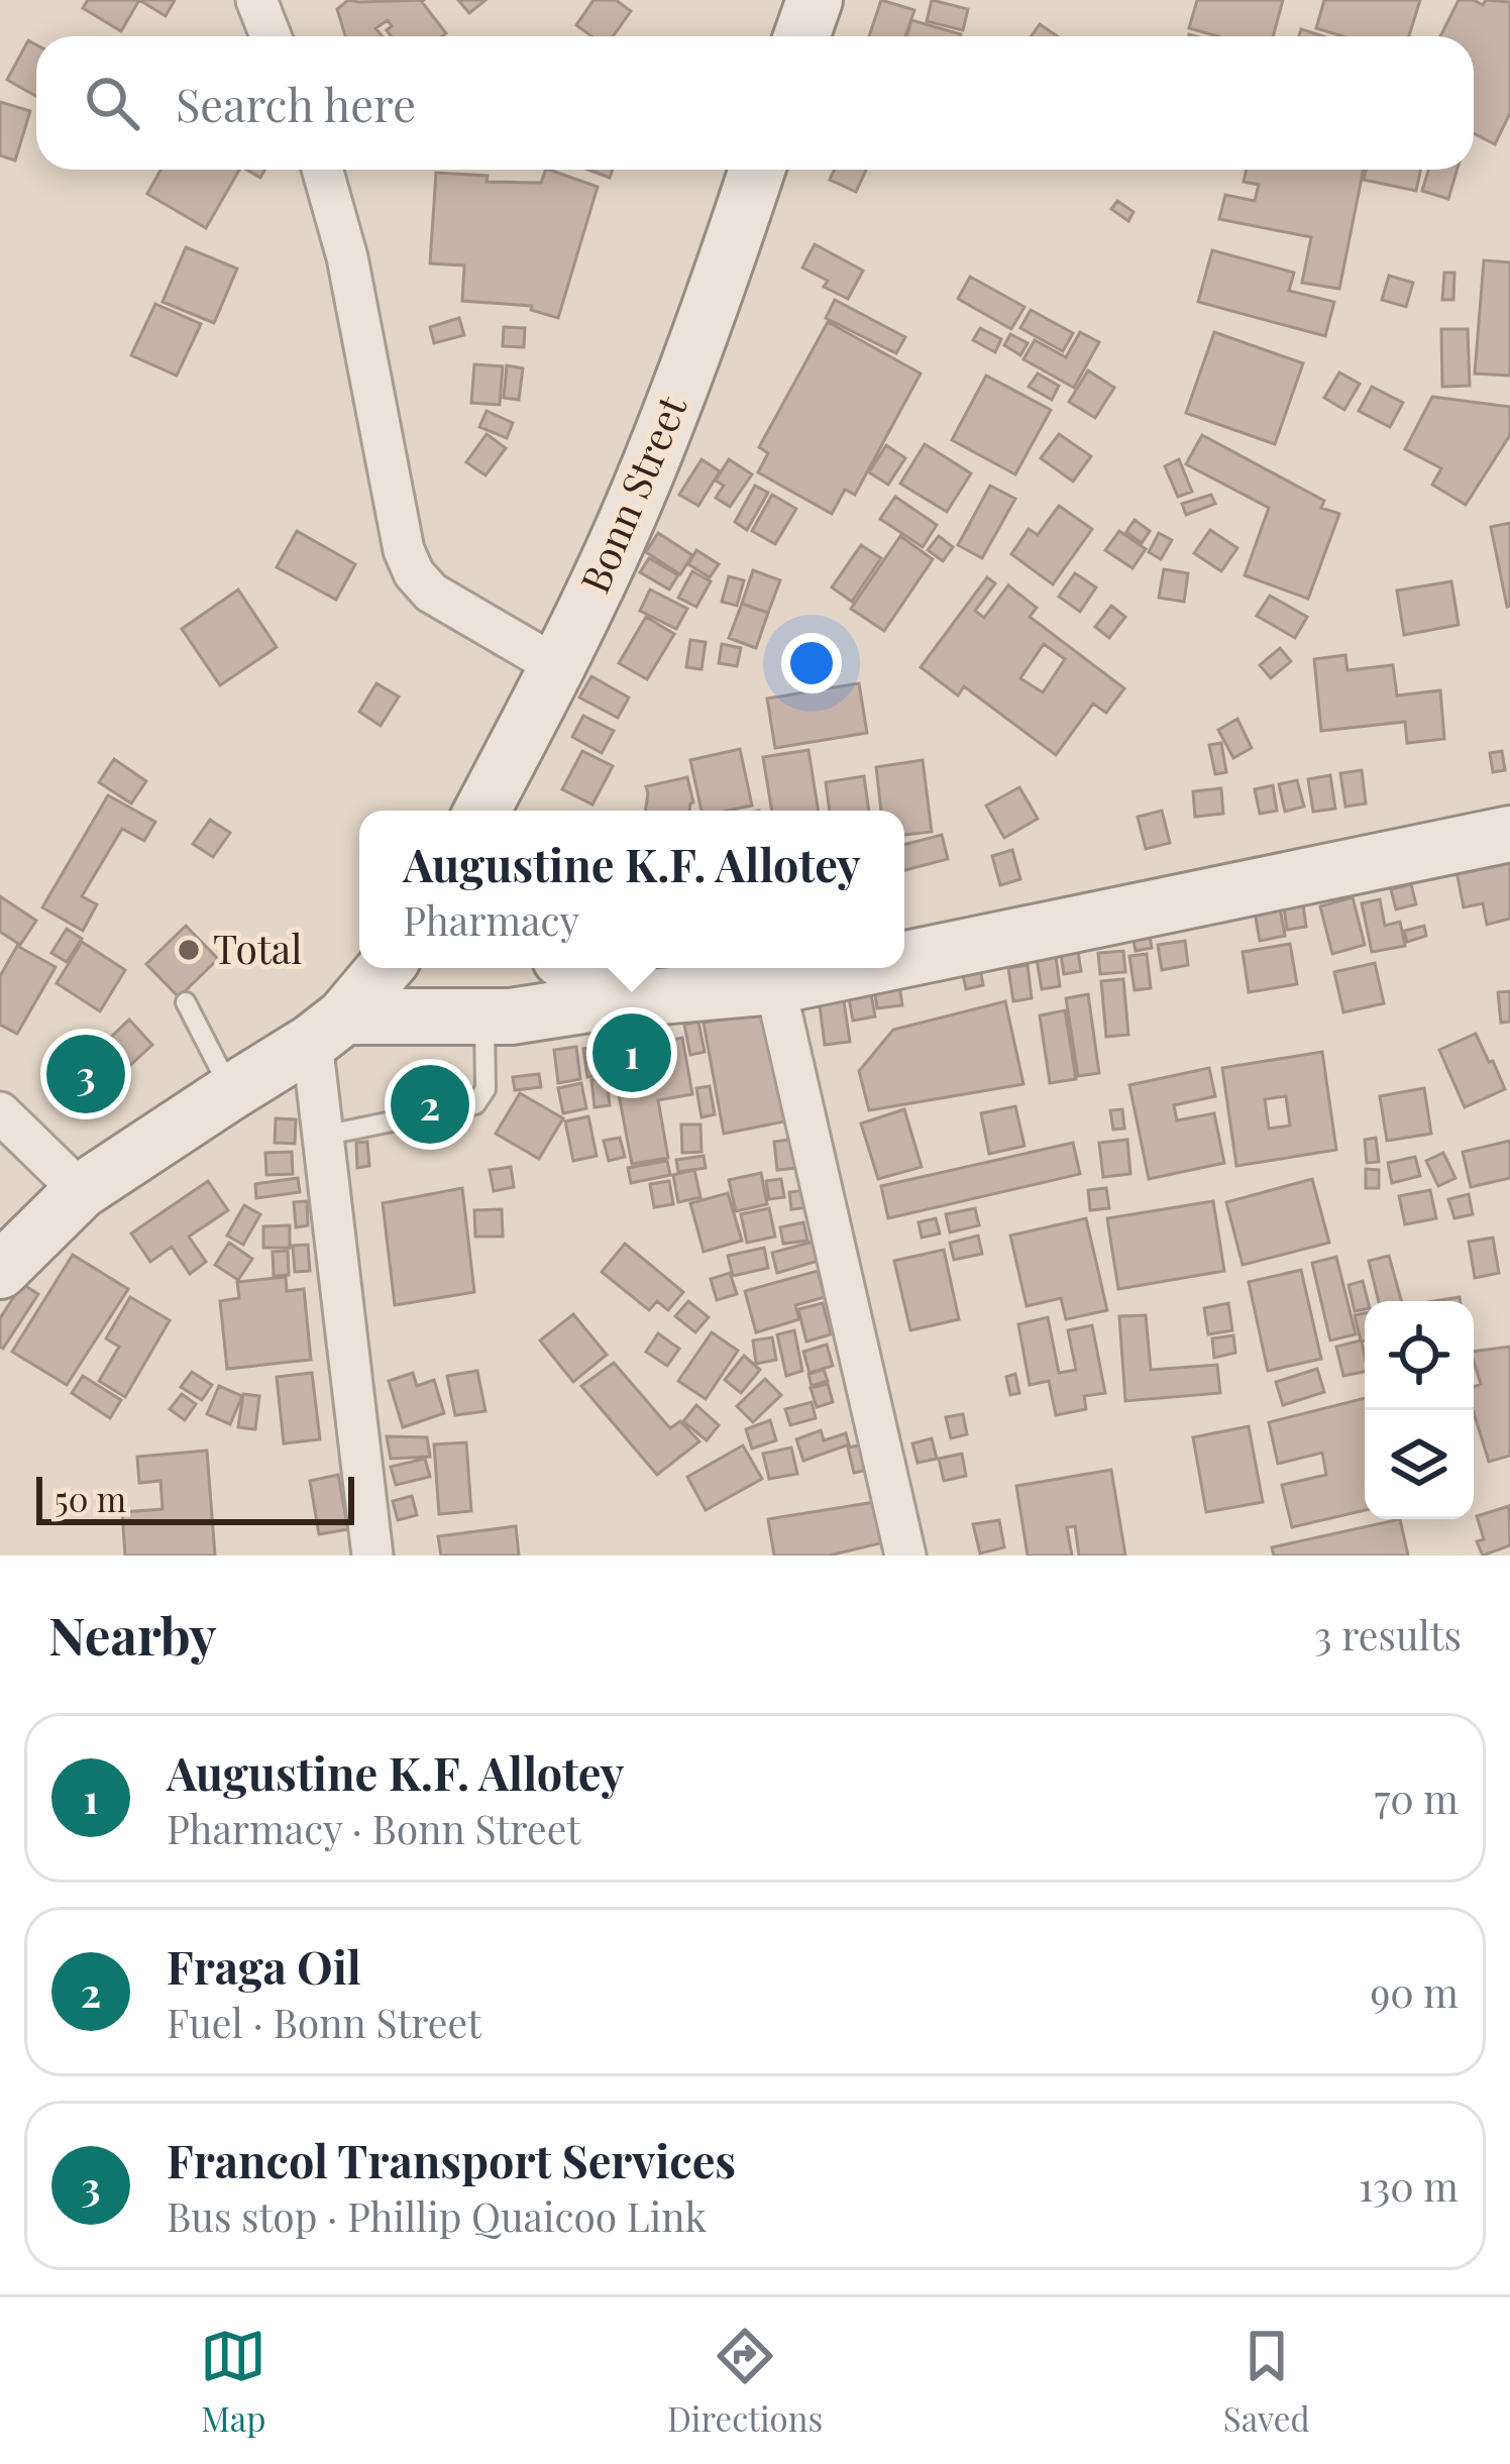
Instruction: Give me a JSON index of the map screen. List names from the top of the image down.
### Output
{
  "streets": {
    "street": ["Bonn Street"]
  },
  "places": ["Total"],
  "scale_bar": "50 m",
  "page": {
    "search": "Search here",
    "popup": ["Augustine K.F. Allotey", "Pharmacy"],
    "pins": ["1", "3", "2"],
    "scale": "50 m",
    "heading": ["Nearby", "3 results"],
    "list": [
      {
        "mark": "1",
        "name": "Augustine K.F. Allotey",
        "note": "Pharmacy · Bonn Street",
        "value": "70 m"
      },
      {
        "mark": "2",
        "name": "Fraga Oil",
        "note": "Fuel · Bonn Street",
        "value": "90 m"
      },
      {
        "mark": "3",
        "name": "Francol Transport Services",
        "note": "Bus stop · Phillip Quaicoo Link",
        "value": "130 m"
      }
    ],
    "nav": ["Map", "Directions", "Saved"]
  }
}
